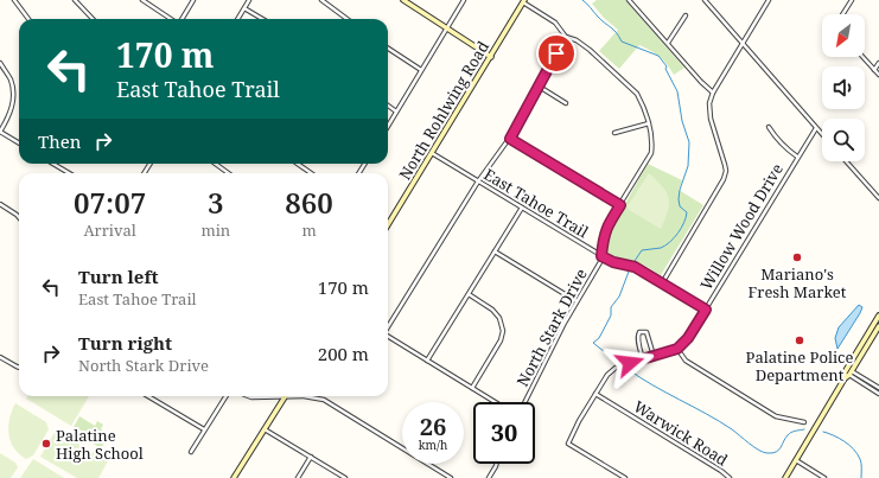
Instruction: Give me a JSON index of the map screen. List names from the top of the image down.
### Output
{
  "streets": {
    "street": [
      "North Rohlwing Road",
      "East Tahoe Trail",
      "Willow Wood Drive",
      "North Stark Drive",
      "Warwick Road"
    ]
  },
  "crossings": [
    ["North Rohlwing Road", "East Tahoe Trail"],
    ["East Tahoe Trail", "Willow Wood Drive"],
    ["East Tahoe Trail", "North Stark Drive"]
  ],
  "places": ["Mariano's Fresh Market", "Palatine Police Department", "Palatine High School"],
  "north": "bottom left",
  "page": {
    "turn": ["170 m", "East Tahoe Trail"],
    "then": "Then",
    "eta": [
      "07:07",
      "Arrival",
      "3",
      "min",
      "860",
      "m"
    ],
    "list": [
      {
        "name": "Turn left",
        "note": "East Tahoe Trail",
        "value": "170 m"
      },
      {
        "name": "Turn right",
        "note": "North Stark Drive",
        "value": "200 m"
      }
    ],
    "speed": "26 km/h",
    "limit": "30"
  }
}
